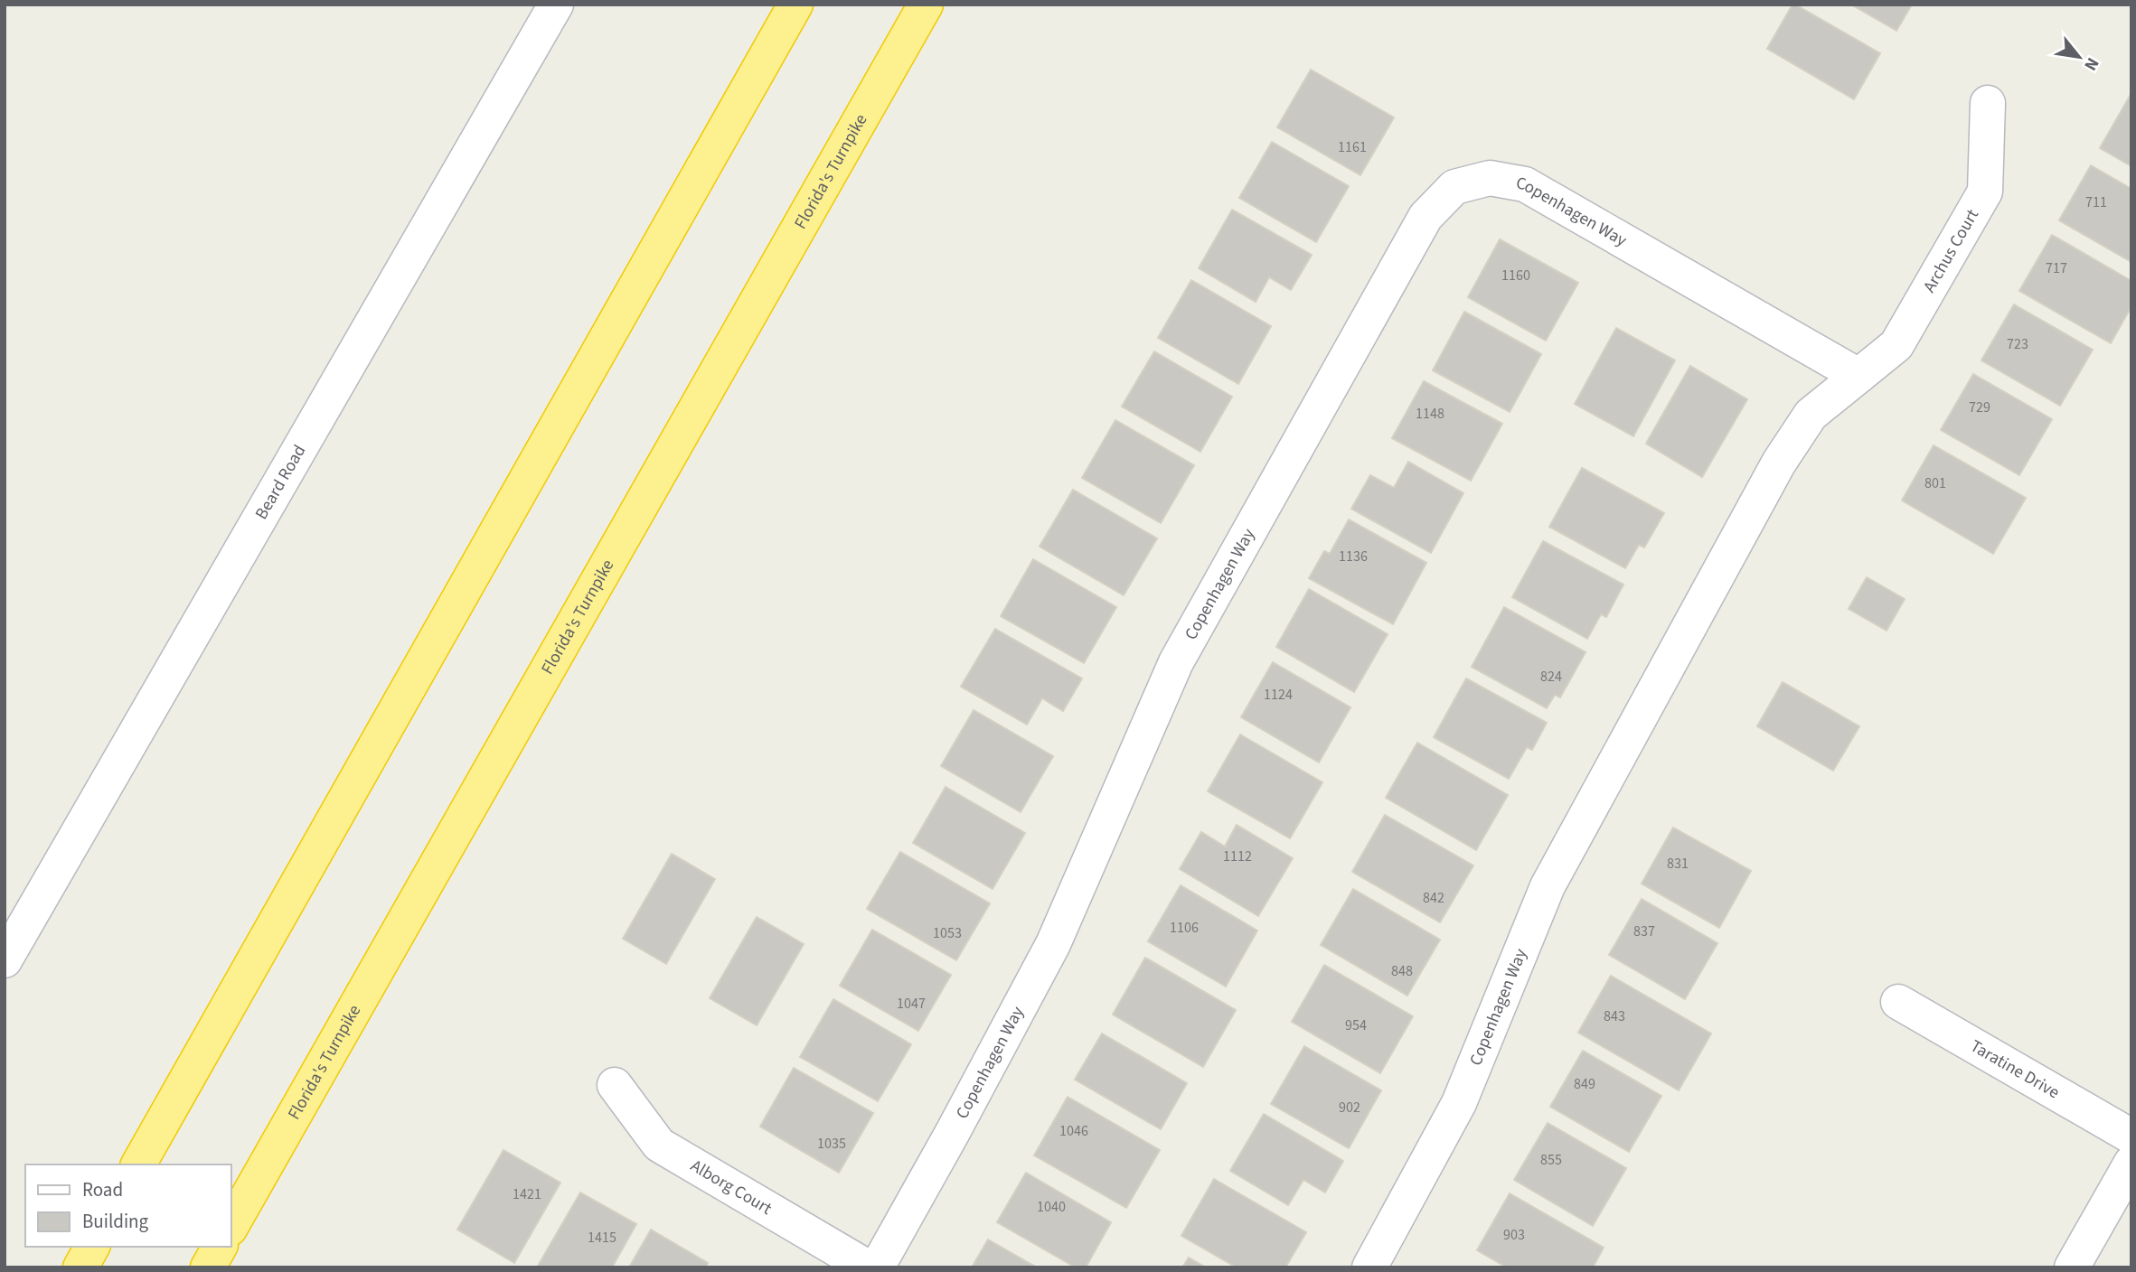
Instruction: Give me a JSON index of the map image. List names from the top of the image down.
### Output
{
  "streets": {
    "highway": ["Florida's Turnpike"],
    "street": [
      "Copenhagen Way",
      "Archus Court",
      "Beard Road",
      "Taratine Drive",
      "Alborg Court"
    ]
  },
  "crossings": [
    ["Copenhagen Way", "Archus Court"]
  ],
  "house_numbers": [
    "1161",
    "711",
    "717",
    "1160",
    "723",
    "729",
    "1148",
    "801",
    "1136",
    "824",
    "1124",
    "1112",
    "831",
    "842",
    "1106",
    "837",
    "1053",
    "848",
    "1047",
    "843",
    "954",
    "849",
    "902",
    "1046",
    "1035",
    "855",
    "1421",
    "1040",
    "903",
    "1415"
  ],
  "legend": ["Road", "Building"],
  "north": "bottom right"
}
